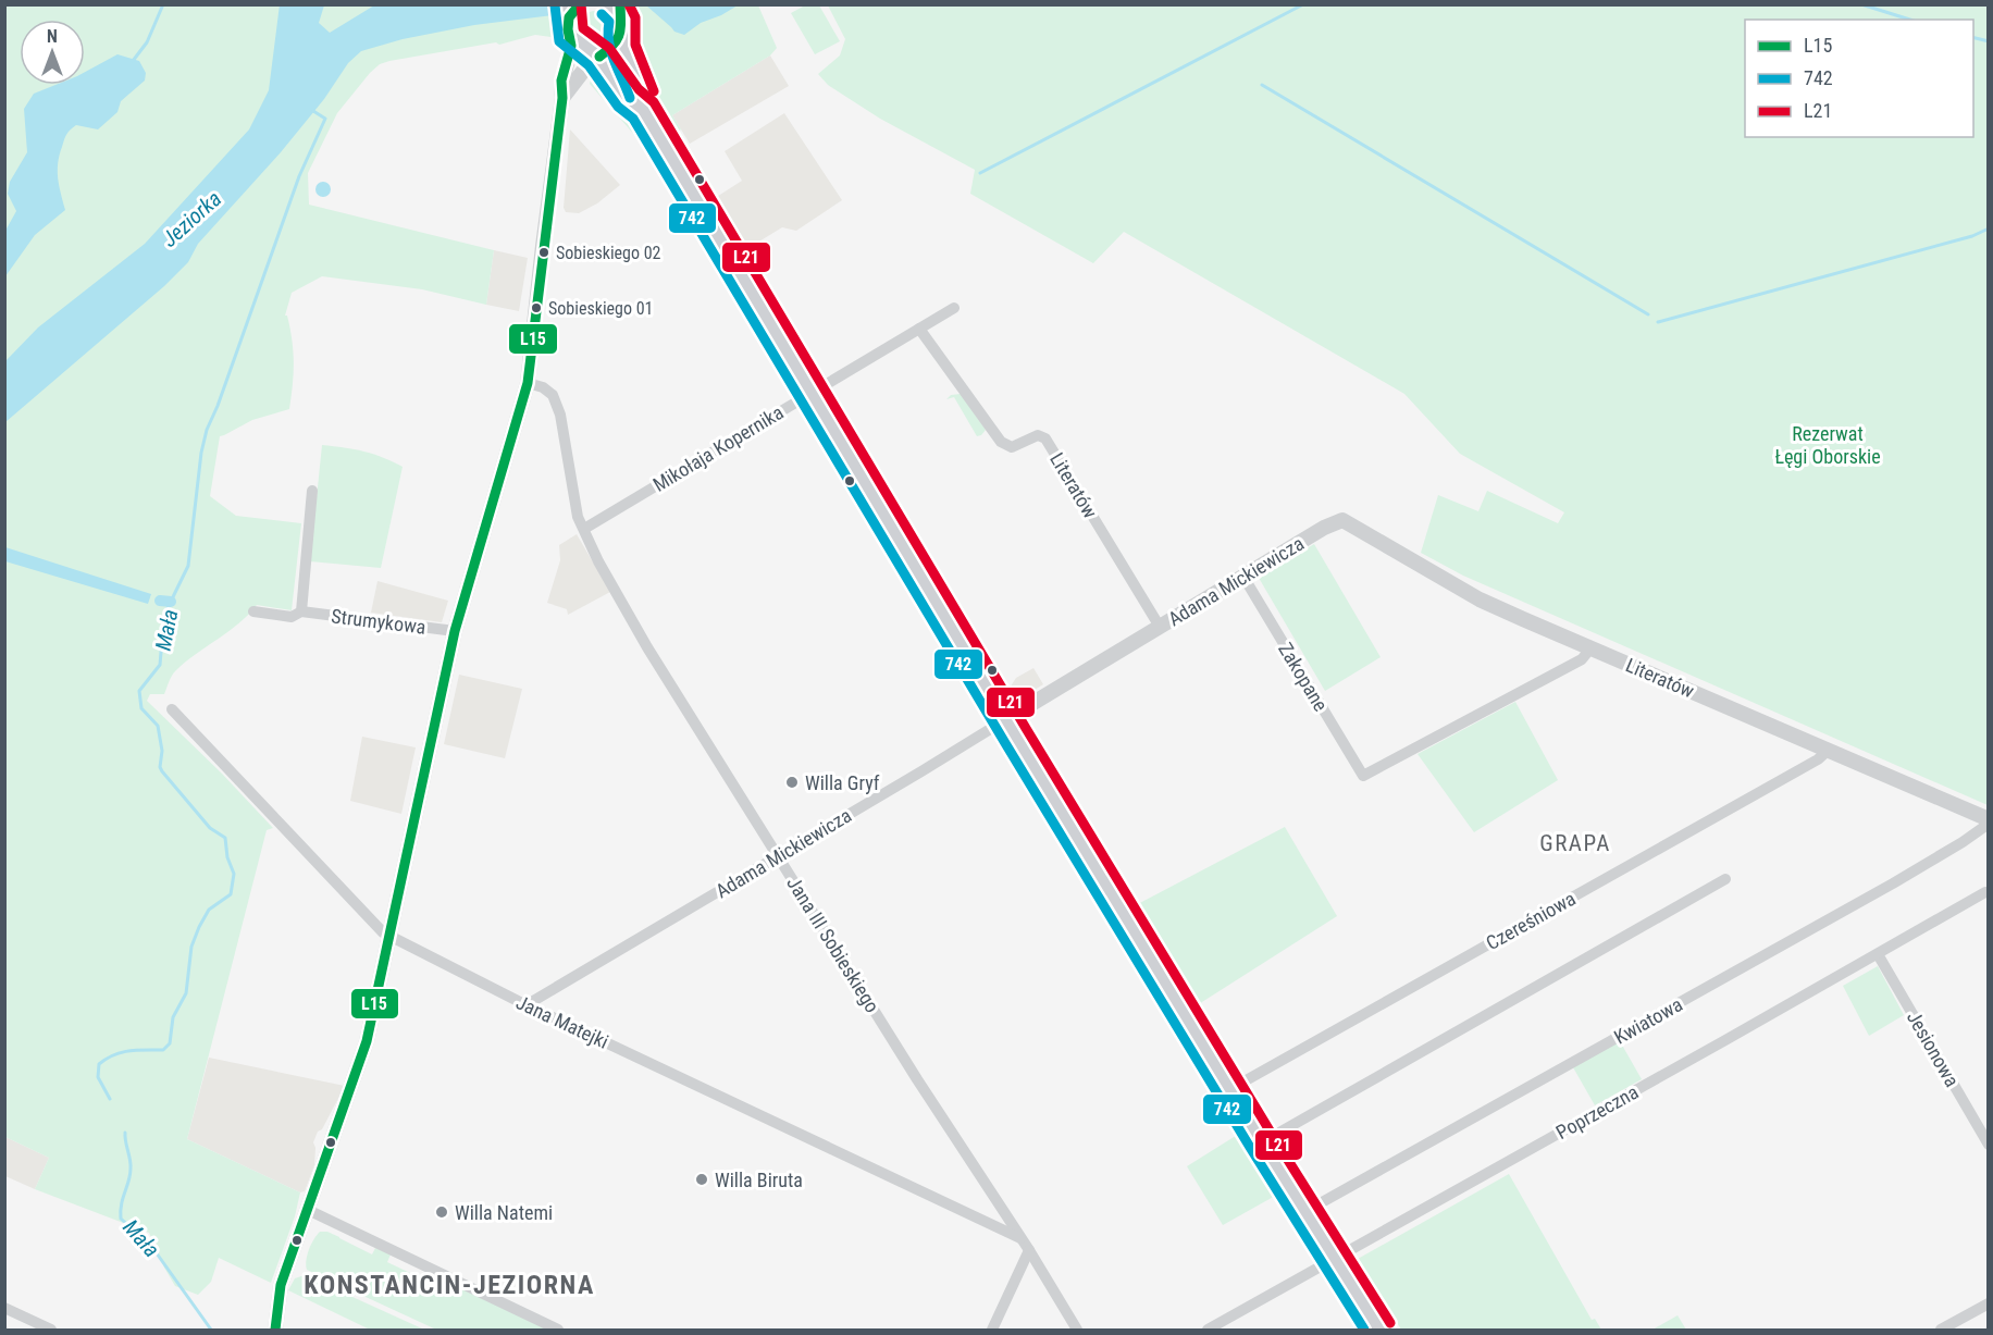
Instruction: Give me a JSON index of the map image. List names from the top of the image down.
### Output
{
  "streets": {
    "street": [
      "Mikołaja Kopernika",
      "Literatów",
      "Adama Mickiewicza",
      "Strumykowa",
      "Zakopane",
      "Czereśniowa",
      "Jana III Sobieskiego",
      "Kwiatowa",
      "Jana Matejki",
      "Jesionowa",
      "Poprzeczna"
    ]
  },
  "crossings": [
    ["Mikołaja Kopernika", "Literatów"],
    ["Mikołaja Kopernika", "Jana III Sobieskiego"],
    ["Literatów", "Adama Mickiewicza"],
    ["Literatów", "Zakopane"],
    ["Literatów", "Czereśniowa"],
    ["Literatów", "Kwiatowa"],
    ["Adama Mickiewicza", "Zakopane"],
    ["Adama Mickiewicza", "Jana III Sobieskiego"],
    ["Adama Mickiewicza", "Jana Matejki"],
    ["Jana III Sobieskiego", "Jana Matejki"],
    ["Jesionowa", "Poprzeczna"]
  ],
  "districts": ["GRAPA", "KONSTANCIN-JEZIORNA"],
  "water": ["Jeziorka", "Mała"],
  "parks": ["Rezerwat Łęgi Oborskie"],
  "places": [
    "Sobieskiego 02",
    "Sobieskiego 01",
    "Willa Gryf",
    "Willa Biruta",
    "Willa Natemi"
  ],
  "lines": ["transit line L15", "transit line L21", "transit line 742"],
  "legend": ["L15", "742", "L21"],
  "north": "top"
}
